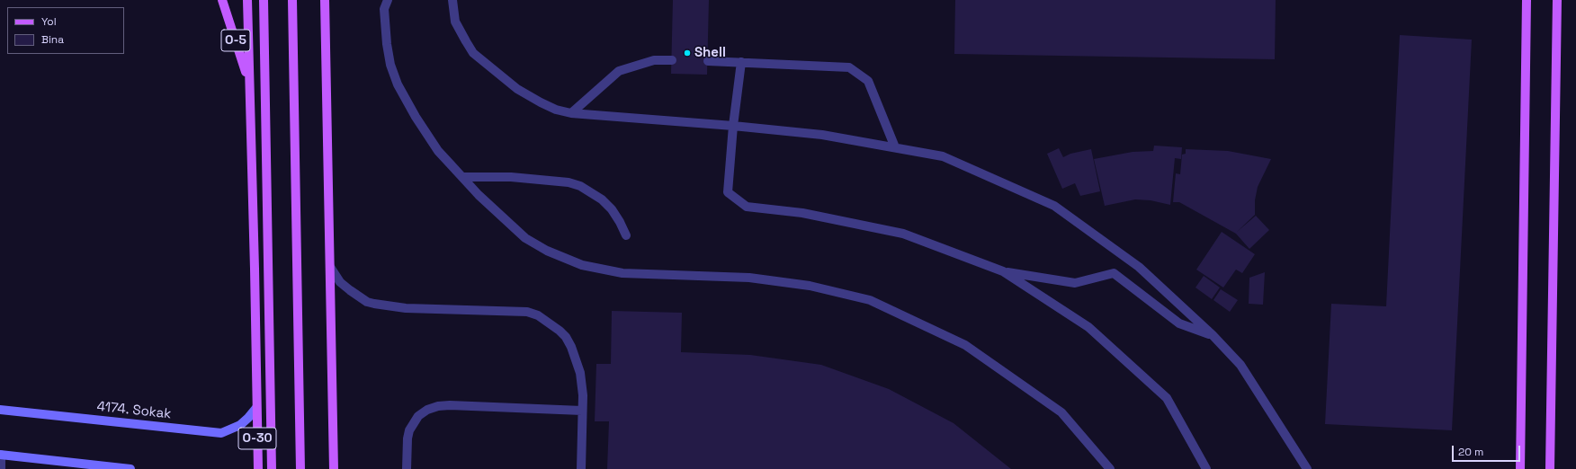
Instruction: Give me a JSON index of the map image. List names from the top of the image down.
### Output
{
  "streets": {
    "main road": ["O-5", "4174. Sokak", "O-30"]
  },
  "crossings": [
    ["4174. Sokak", "O-30"]
  ],
  "places": ["Shell"],
  "legend": ["Yol", "Bina"],
  "scale_bar": "20 m"
}
